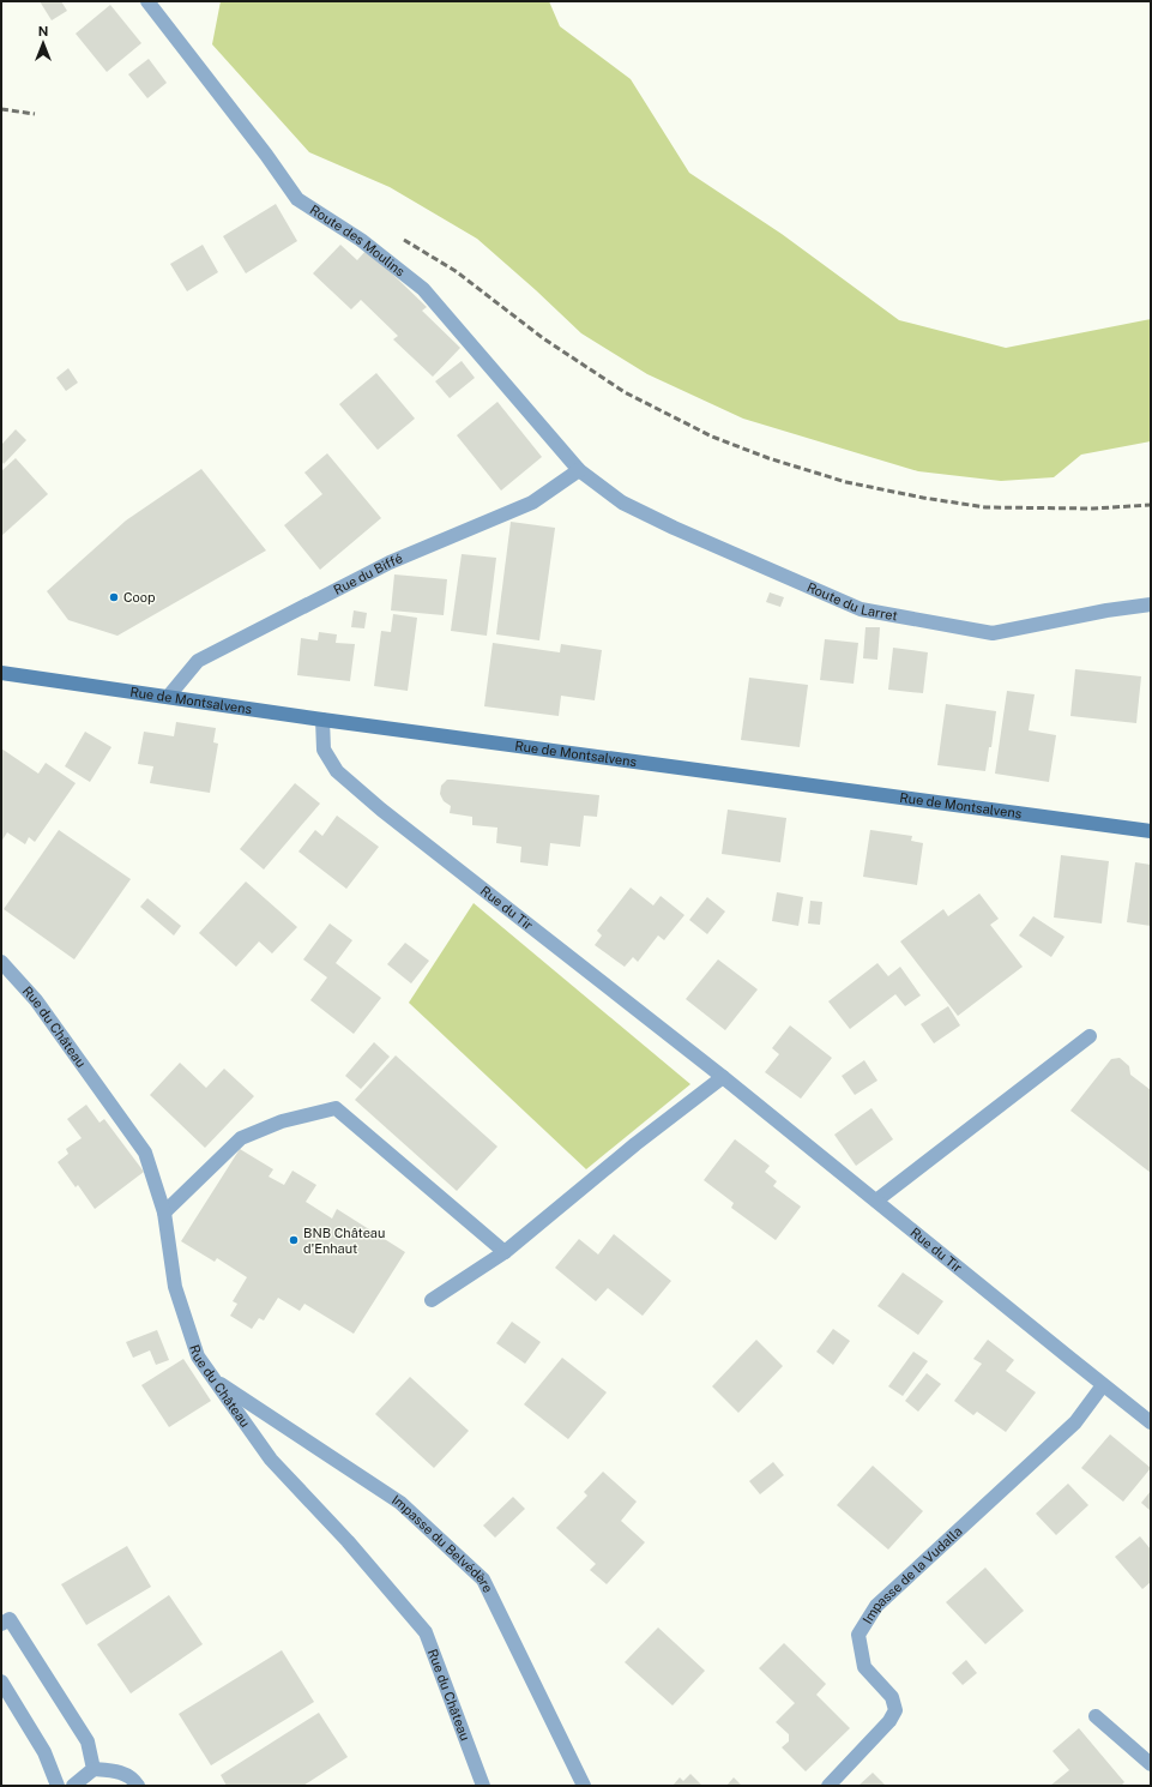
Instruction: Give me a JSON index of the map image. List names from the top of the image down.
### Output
{
  "streets": {
    "main road": ["Rue de Montsalvens"],
    "street": [
      "Route des Moulins",
      "Rue du Biffé",
      "Route du Larret",
      "Rue du Tir",
      "Rue du Château",
      "Impasse du Belvédère",
      "Impasse de la Vudalla"
    ]
  },
  "crossings": [
    ["Route des Moulins", "Rue du Biffé"],
    ["Route des Moulins", "Route du Larret"],
    ["Rue du Biffé", "Route du Larret"],
    ["Rue du Biffé", "Rue de Montsalvens"],
    ["Rue de Montsalvens", "Rue du Tir"],
    ["Rue du Tir", "Impasse de la Vudalla"],
    ["Rue du Château", "Impasse du Belvédère"]
  ],
  "places": ["Coop", "BNB Château d'Enhaut"],
  "north": "top"
}
